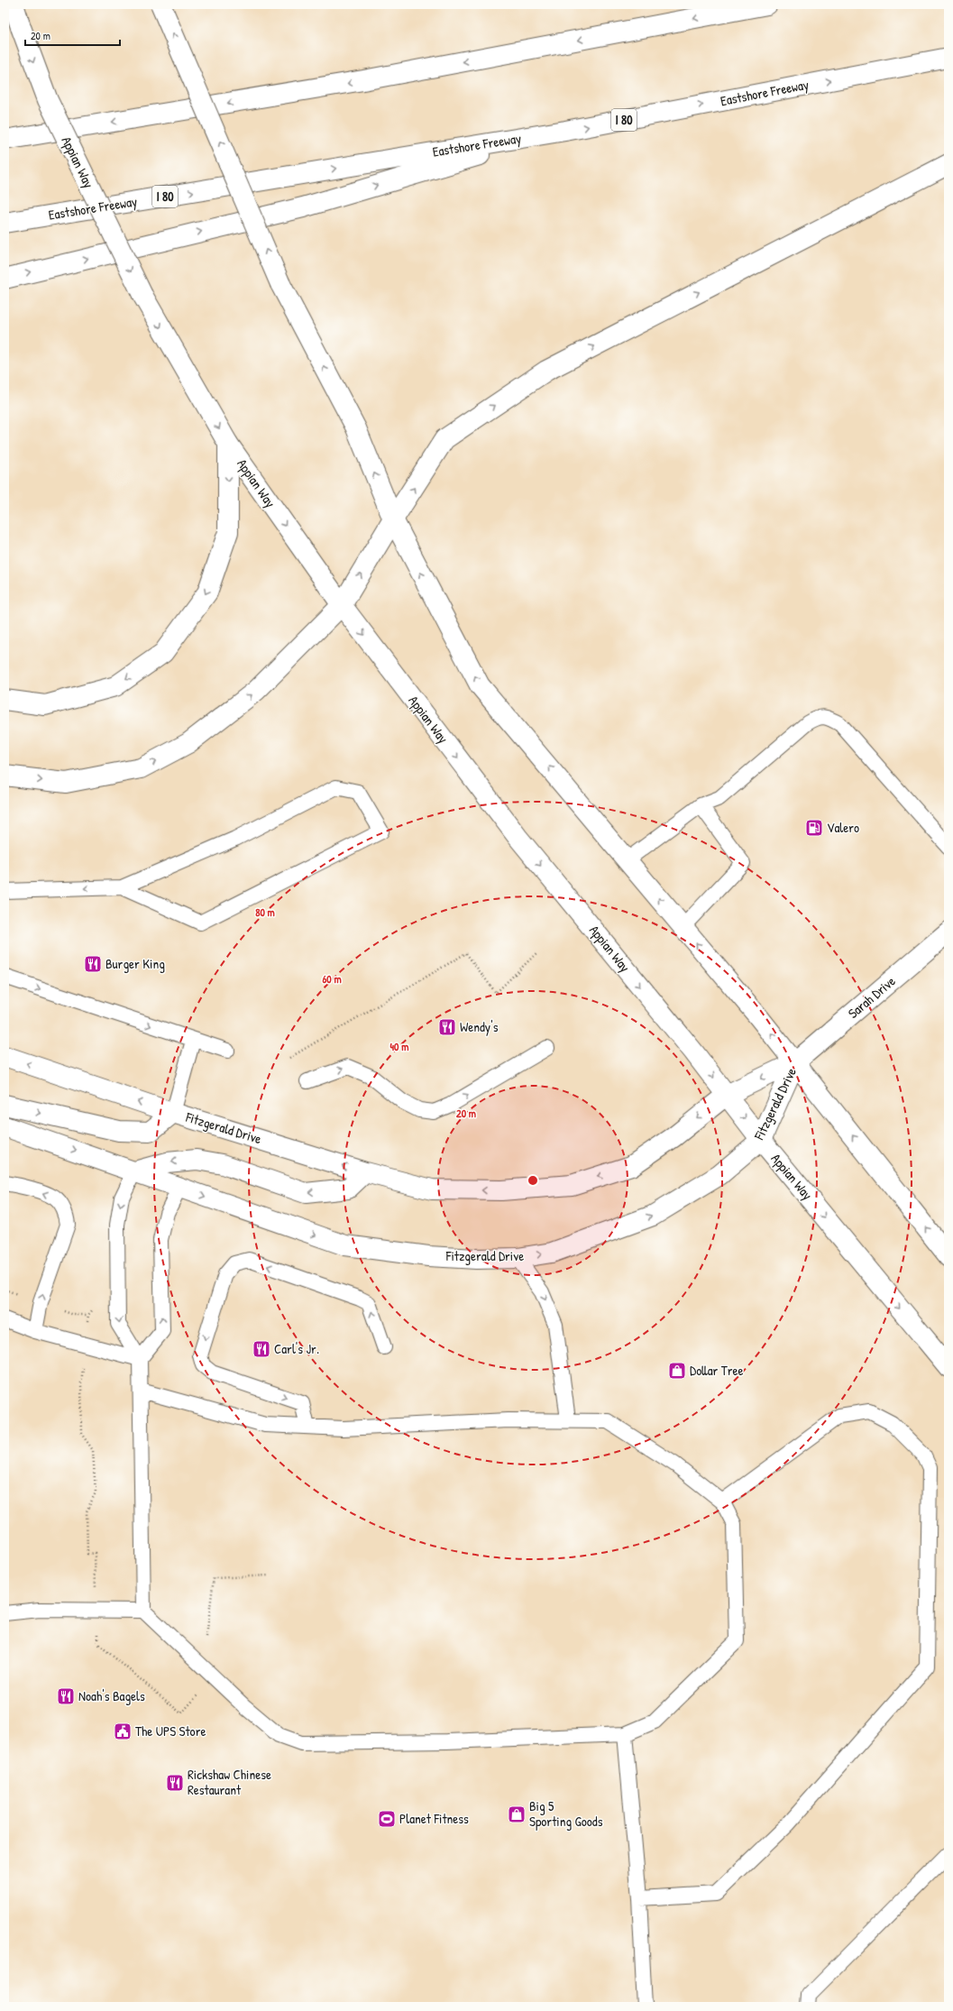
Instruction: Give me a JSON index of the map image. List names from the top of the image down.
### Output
{
  "streets": {
    "main road": [
      "Eastshore Freeway",
      "I 80",
      "Appian Way",
      "Sarah Drive",
      "Fitzgerald Drive"
    ]
  },
  "crossings": [
    ["Appian Way", "Fitzgerald Drive"],
    ["Sarah Drive", "Fitzgerald Drive"]
  ],
  "places": {
    "fuel station": ["Valero"],
    "restaurant": [
      "Burger King",
      "Wendy's",
      "Carl's Jr.",
      "Noah's Bagels",
      "Rickshaw Chinese Restaurant"
    ],
    "shop": ["Dollar Tree", "Big 5 Sporting Goods"],
    "public building": ["The UPS Store"],
    "sports": ["Planet Fitness"]
  },
  "scale_bar": "20 m",
  "rings": [
    "80 m",
    "60 m",
    "40 m",
    "20 m"
  ]
}
